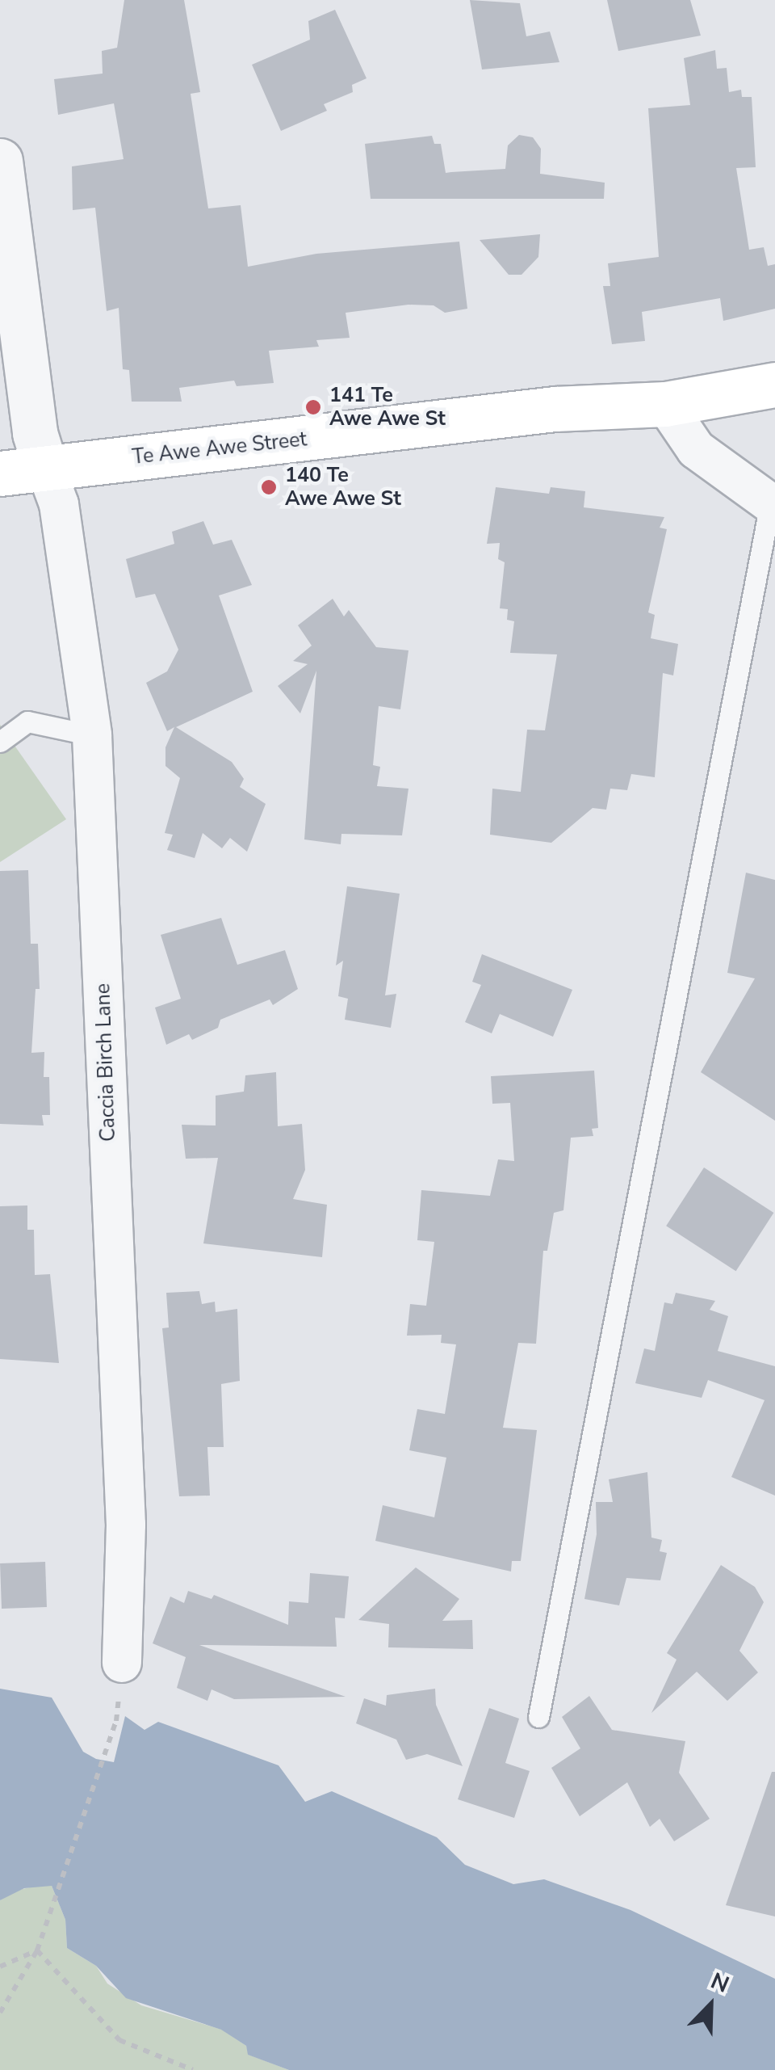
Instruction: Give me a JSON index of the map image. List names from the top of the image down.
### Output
{
  "streets": {
    "main road": ["Te Awe Awe Street"],
    "street": ["Caccia Birch Lane"]
  },
  "crossings": [
    ["Te Awe Awe Street", "Caccia Birch Lane"]
  ],
  "places": ["141 Te Awe Awe St", "140 Te Awe Awe St"],
  "north": "top right"
}
